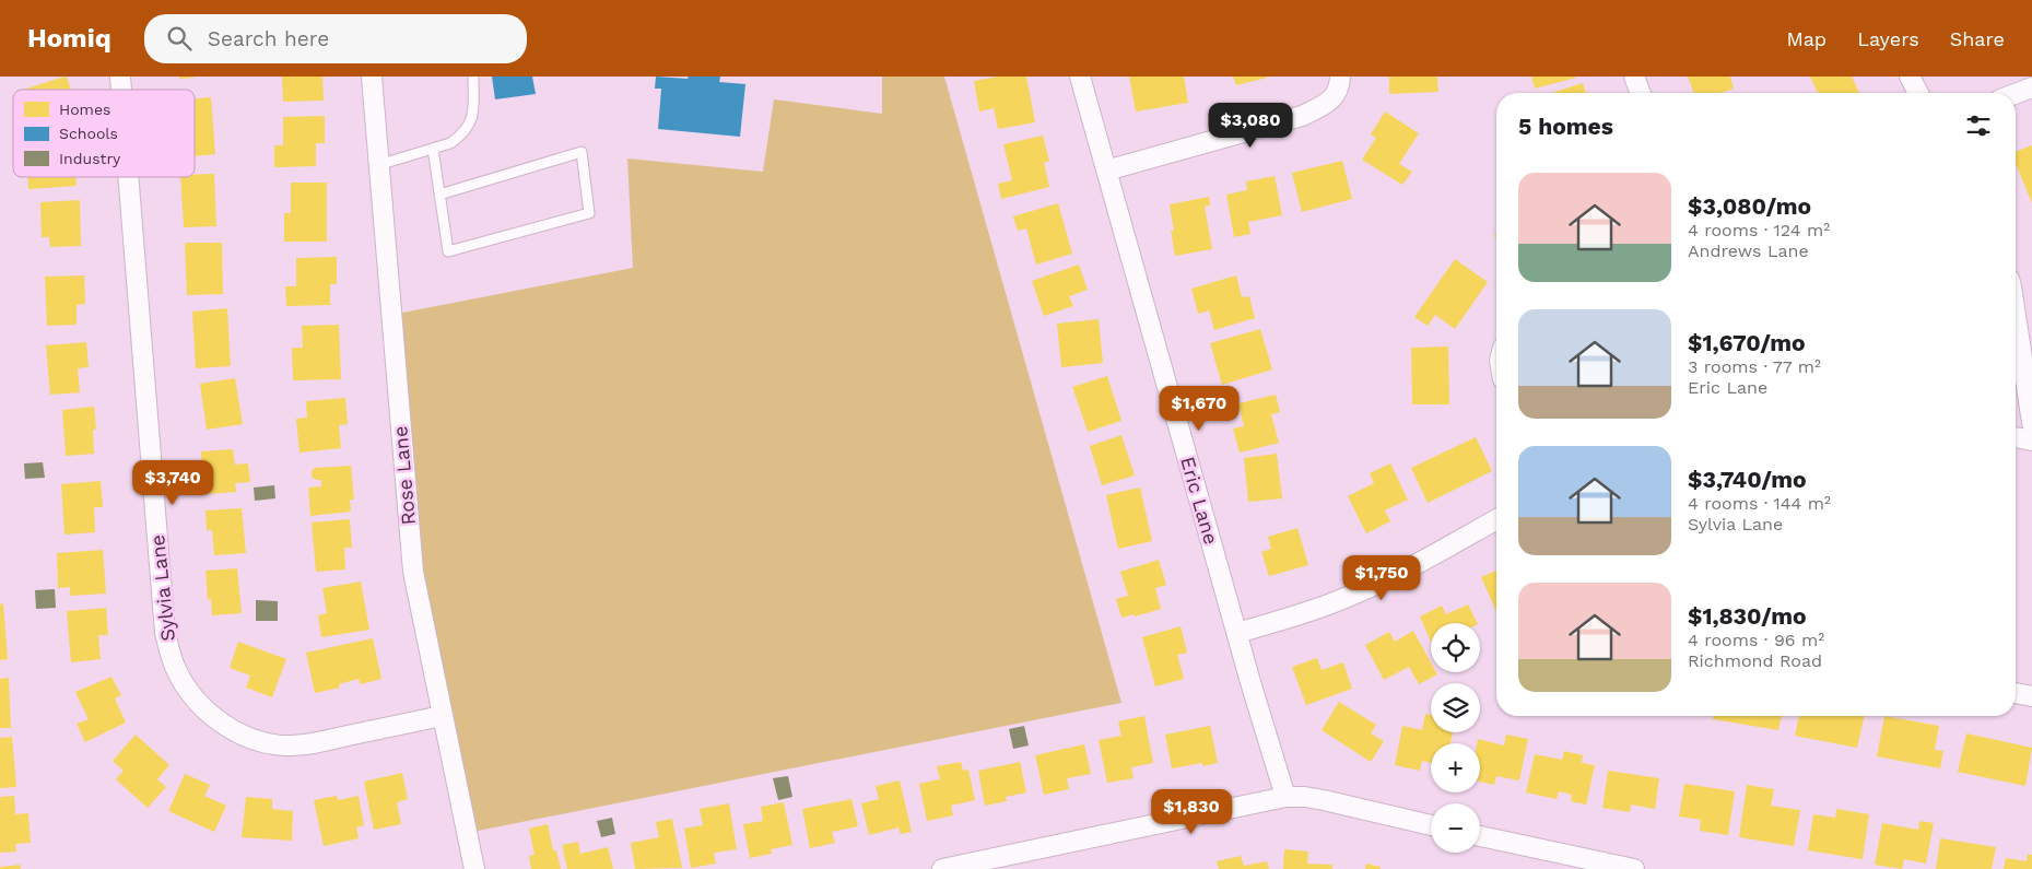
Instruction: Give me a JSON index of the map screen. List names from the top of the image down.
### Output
{
  "streets": {
    "street": ["Rose Lane", "Eric Lane", "Sylvia Lane"]
  },
  "crossings": [
    ["Rose Lane", "Sylvia Lane"]
  ],
  "legend": ["Homes", "Schools", "Industry"],
  "page": {
    "header": "Homiq",
    "search": "Search here",
    "nav": ["Map", "Layers", "Share"],
    "heading": "5 homes",
    "price": [
      "$3,080",
      "$1,670",
      "$3,740",
      "$1,750",
      "$1,830"
    ],
    "list": [
      {
        "name": "$3,080/mo",
        "note": "4 rooms · 124 m² · Andrews Lane"
      },
      {
        "name": "$1,670/mo",
        "note": "3 rooms · 77 m² · Eric Lane"
      },
      {
        "name": "$3,740/mo",
        "note": "4 rooms · 144 m² · Sylvia Lane"
      },
      {
        "name": "$1,830/mo",
        "note": "4 rooms · 96 m² · Richmond Road"
      }
    ],
    "map_buttons": ["+", "−"]
  }
}
